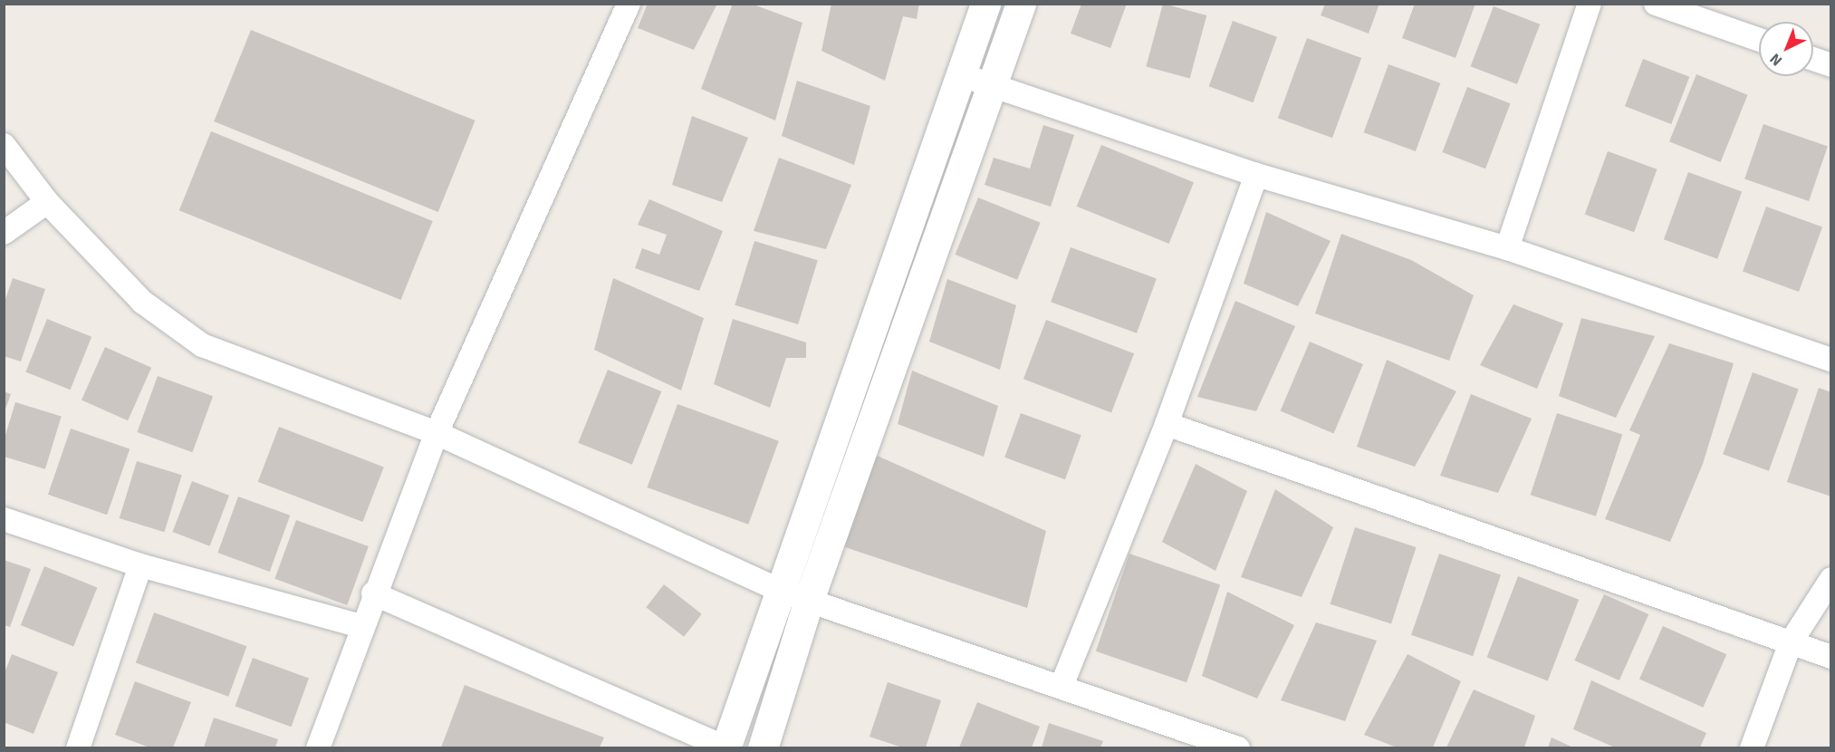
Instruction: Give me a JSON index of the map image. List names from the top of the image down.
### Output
{
  "north": "bottom left"
}
